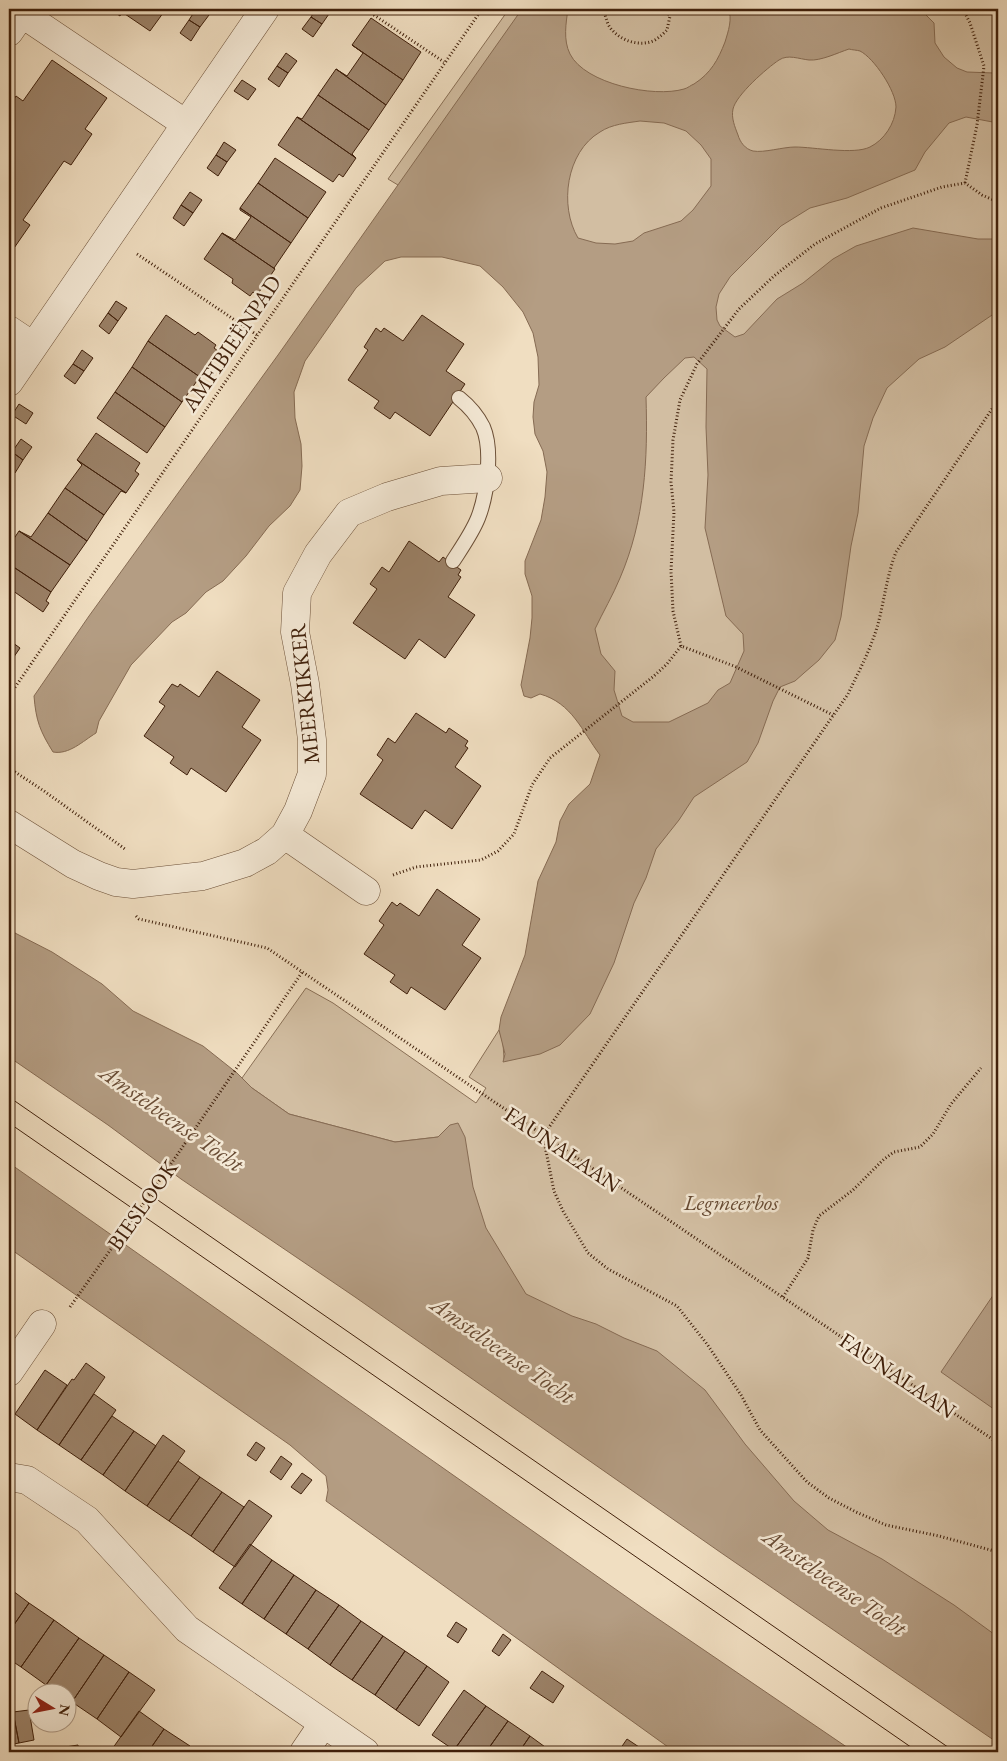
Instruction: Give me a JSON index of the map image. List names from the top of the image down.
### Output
{
  "streets": {
    "street": ["MEERKIKKER"],
    "path": ["AMFIBIEËNPAD", "FAUNALAAN", "BIESLOOK"]
  },
  "crossings": [
    ["MEERKIKKER", "FAUNALAAN"],
    ["FAUNALAAN", "BIESLOOK"]
  ],
  "water": ["Amstelveense Tocht"],
  "parks": ["Legmeerbos"],
  "north": "right"
}
